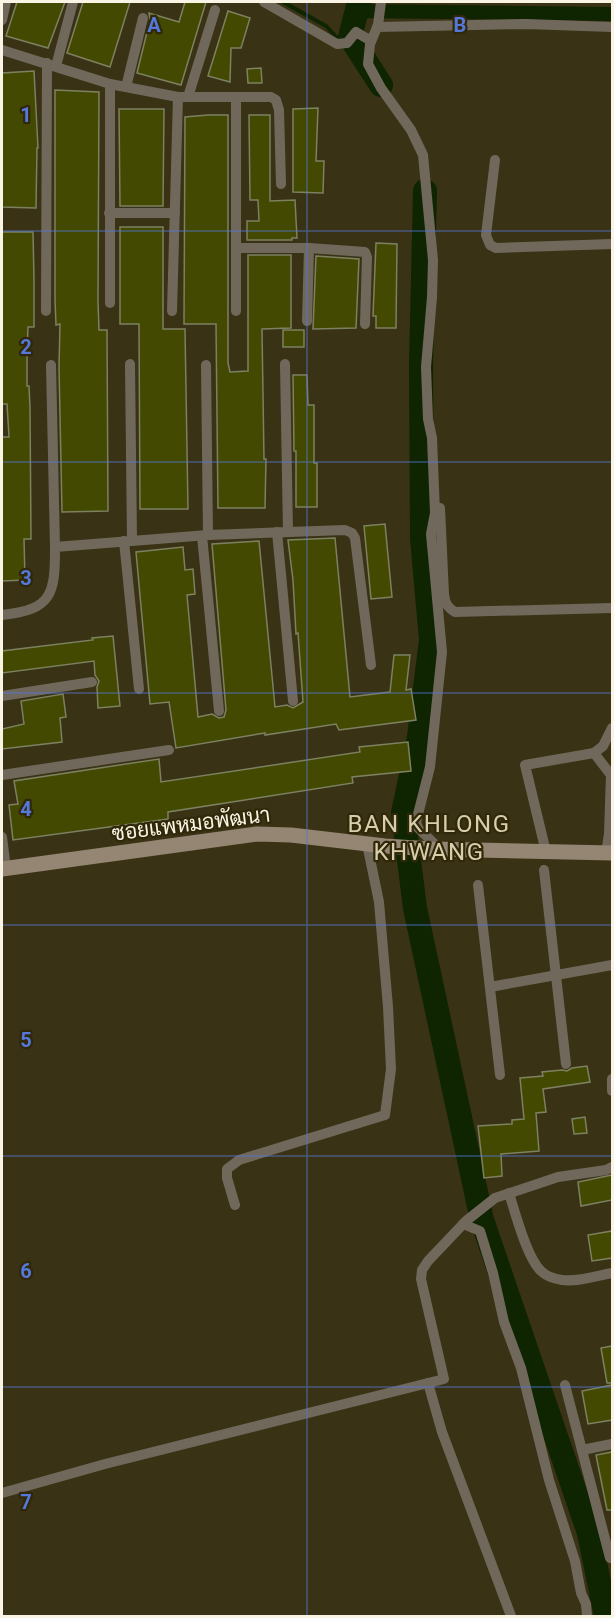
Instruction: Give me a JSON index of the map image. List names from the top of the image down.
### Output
{
  "streets": {
    "street": ["ซอยแพหมอพัฒนา"]
  },
  "districts": ["BAN KHLONG KHWANG"],
  "grid": {
    "columns": ["A", "B"],
    "rows": [
      "1",
      "2",
      "3",
      "4",
      "5",
      "6",
      "7"
    ]
  }
}
